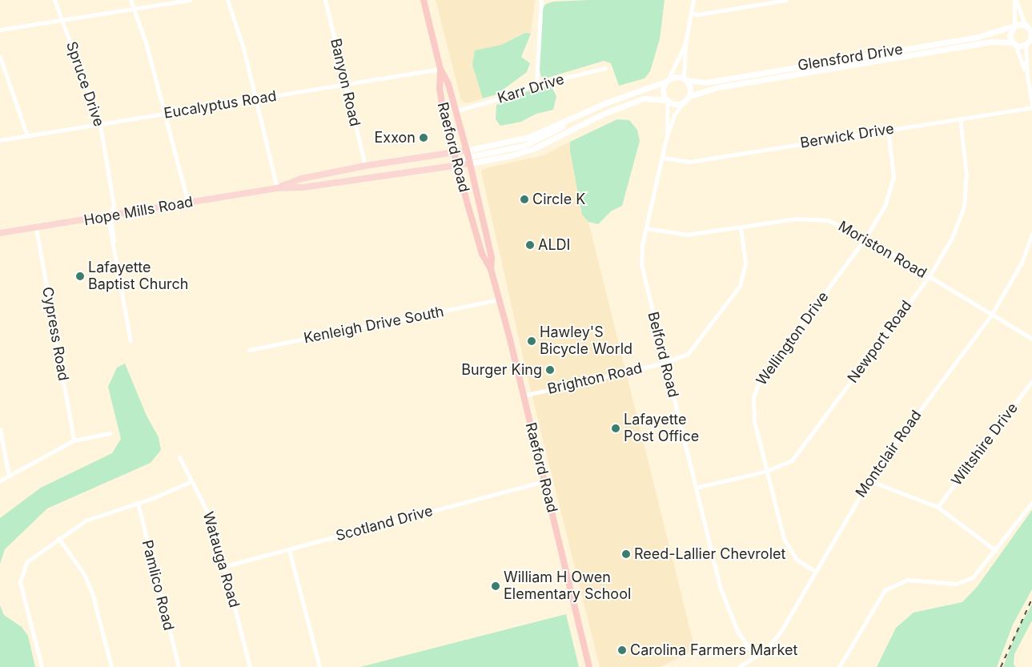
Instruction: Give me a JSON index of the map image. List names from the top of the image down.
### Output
{
  "streets": {
    "highway": ["Raeford Road"],
    "main road": ["Glensford Drive", "Hope Mills Road"],
    "street": [
      "Banyon Road",
      "Spruce Drive",
      "Karr Drive",
      "Eucalyptus Road",
      "Berwick Drive",
      "Moriston Road",
      "Kenleigh Drive South",
      "Cypress Road",
      "Wellington Drive",
      "Newport Road",
      "Belford Road",
      "Brighton Road",
      "Wiltshire Drive",
      "Montclair Road",
      "Scotland Drive",
      "Watauga Road",
      "Pamlico Road"
    ]
  },
  "crossings": [
    ["Glensford Drive", "Belford Road"],
    ["Banyon Road", "Eucalyptus Road"],
    ["Banyon Road", "Hope Mills Road"],
    ["Spruce Drive", "Eucalyptus Road"],
    ["Spruce Drive", "Hope Mills Road"],
    ["Karr Drive", "Raeford Road"],
    ["Eucalyptus Road", "Raeford Road"],
    ["Berwick Drive", "Wellington Drive"],
    ["Berwick Drive", "Newport Road"],
    ["Berwick Drive", "Belford Road"],
    ["Raeford Road", "Hope Mills Road"],
    ["Raeford Road", "Kenleigh Drive South"],
    ["Raeford Road", "Brighton Road"],
    ["Raeford Road", "Scotland Drive"],
    ["Hope Mills Road", "Cypress Road"],
    ["Moriston Road", "Wellington Drive"],
    ["Moriston Road", "Newport Road"],
    ["Moriston Road", "Belford Road"],
    ["Moriston Road", "Brighton Road"],
    ["Moriston Road", "Montclair Road"],
    ["Wellington Drive", "Newport Road"],
    ["Wellington Drive", "Montclair Road"],
    ["Newport Road", "Belford Road"],
    ["Belford Road", "Brighton Road"],
    ["Belford Road", "Montclair Road"],
    ["Scotland Drive", "Watauga Road"]
  ],
  "places": [
    "Exxon",
    "Circle K",
    "ALDI",
    "Lafayette Baptist Church",
    "Hawley'S Bicycle World",
    "Burger King",
    "Lafayette Post Office",
    "Reed-Lallier Chevrolet",
    "William H Owen Elementary School",
    "Carolina Farmers Market"
  ]
}
